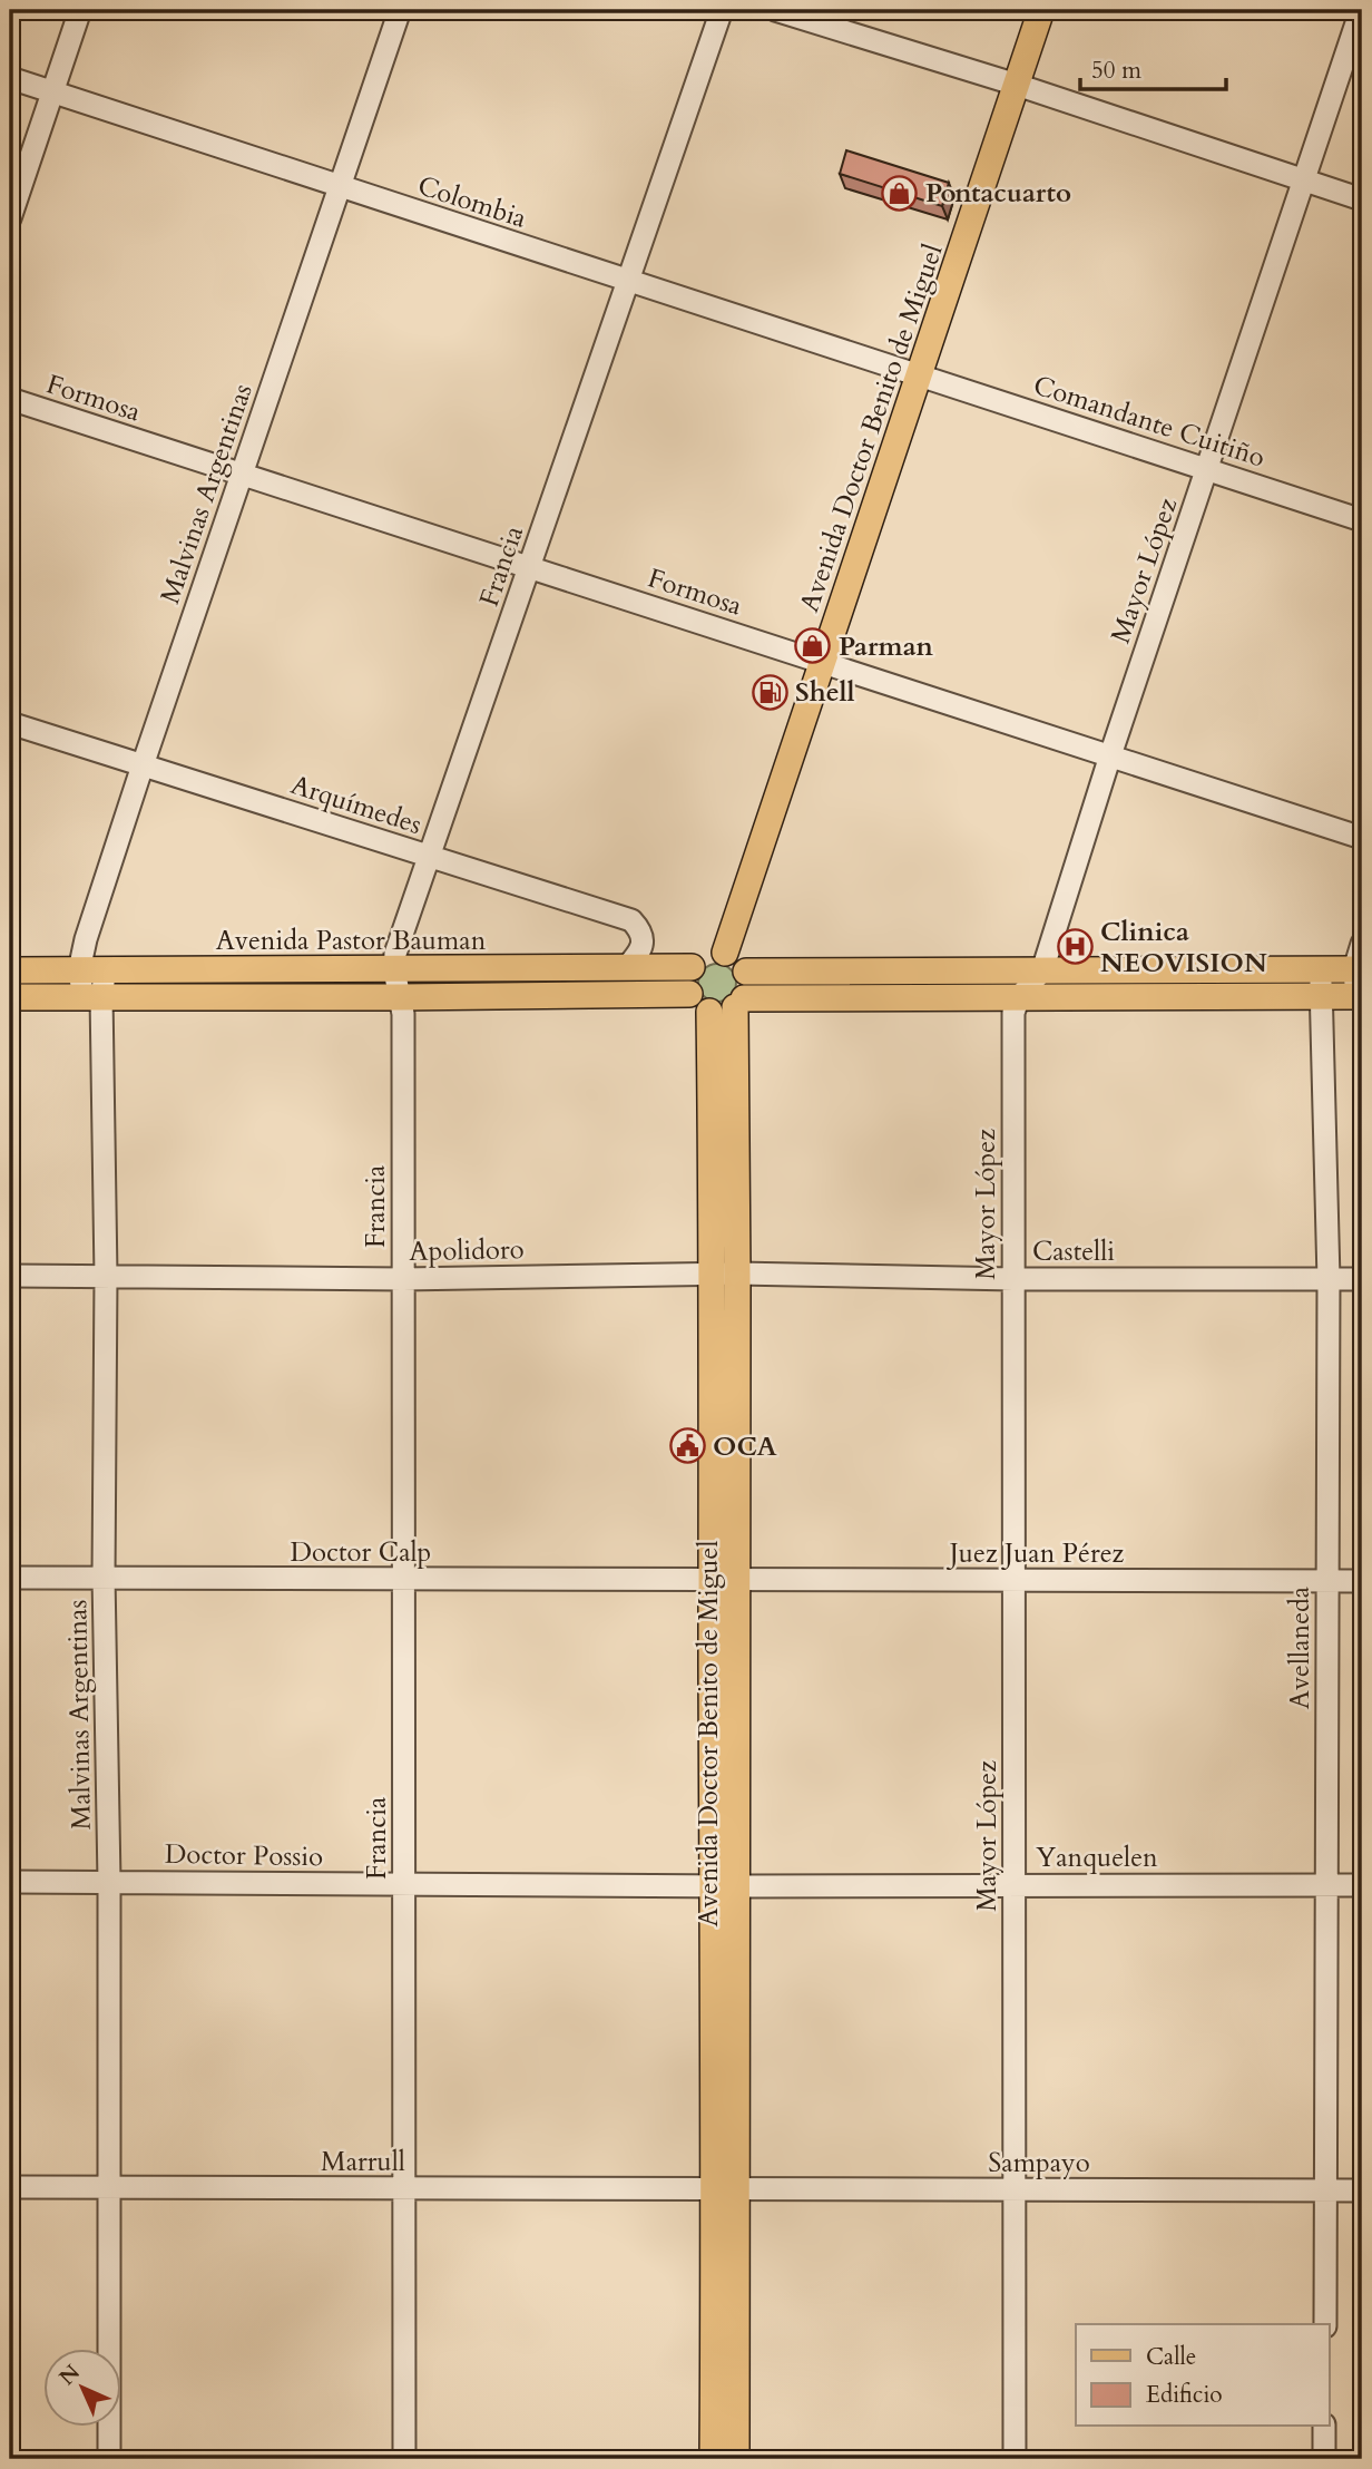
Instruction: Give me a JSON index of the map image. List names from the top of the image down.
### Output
{
  "streets": {
    "main road": ["Avenida Doctor Benito de Miguel", "Avenida Pastor Bauman"],
    "street": [
      "Colombia",
      "Formosa",
      "Comandante Cuitiño",
      "Malvinas Argentinas",
      "Francia",
      "Mayor López",
      "Arquímedes",
      "Apolidoro",
      "Castelli",
      "Doctor Calp",
      "Juez Juan Pérez",
      "Avellaneda",
      "Doctor Possio",
      "Yanquelen",
      "Marrull",
      "Sampayo"
    ]
  },
  "crossings": [
    ["Colombia", "Comandante Cuitiño"],
    ["Colombia", "Avenida Doctor Benito de Miguel"],
    ["Colombia", "Malvinas Argentinas"],
    ["Colombia", "Francia"],
    ["Formosa", "Avenida Doctor Benito de Miguel"],
    ["Formosa", "Malvinas Argentinas"],
    ["Formosa", "Francia"],
    ["Formosa", "Mayor López"],
    ["Comandante Cuitiño", "Avenida Doctor Benito de Miguel"],
    ["Comandante Cuitiño", "Mayor López"],
    ["Avenida Doctor Benito de Miguel", "Avenida Pastor Bauman"],
    ["Avenida Doctor Benito de Miguel", "Apolidoro"],
    ["Avenida Doctor Benito de Miguel", "Castelli"],
    ["Avenida Doctor Benito de Miguel", "Doctor Calp"],
    ["Avenida Doctor Benito de Miguel", "Juez Juan Pérez"],
    ["Avenida Doctor Benito de Miguel", "Doctor Possio"],
    ["Avenida Doctor Benito de Miguel", "Yanquelen"],
    ["Avenida Doctor Benito de Miguel", "Marrull"],
    ["Avenida Doctor Benito de Miguel", "Sampayo"],
    ["Malvinas Argentinas", "Arquímedes"],
    ["Malvinas Argentinas", "Avenida Pastor Bauman"],
    ["Malvinas Argentinas", "Apolidoro"],
    ["Malvinas Argentinas", "Doctor Calp"],
    ["Malvinas Argentinas", "Doctor Possio"],
    ["Malvinas Argentinas", "Marrull"],
    ["Francia", "Arquímedes"],
    ["Francia", "Avenida Pastor Bauman"],
    ["Francia", "Apolidoro"],
    ["Francia", "Doctor Calp"],
    ["Francia", "Doctor Possio"],
    ["Francia", "Marrull"],
    ["Mayor López", "Castelli"],
    ["Mayor López", "Juez Juan Pérez"],
    ["Mayor López", "Yanquelen"],
    ["Mayor López", "Sampayo"],
    ["Arquímedes", "Avenida Pastor Bauman"],
    ["Apolidoro", "Castelli"],
    ["Castelli", "Avellaneda"],
    ["Doctor Calp", "Juez Juan Pérez"],
    ["Juez Juan Pérez", "Avellaneda"],
    ["Avellaneda", "Yanquelen"],
    ["Avellaneda", "Sampayo"],
    ["Doctor Possio", "Yanquelen"],
    ["Marrull", "Sampayo"]
  ],
  "places": {
    "shop": ["Pontacuarto", "Parman"],
    "fuel station": ["Shell"],
    "hospital": ["Clinica NEOVISION"],
    "public building": ["OCA"]
  },
  "legend": ["Calle", "Edificio"],
  "scale_bar": "50 m",
  "north": "top left"
}
